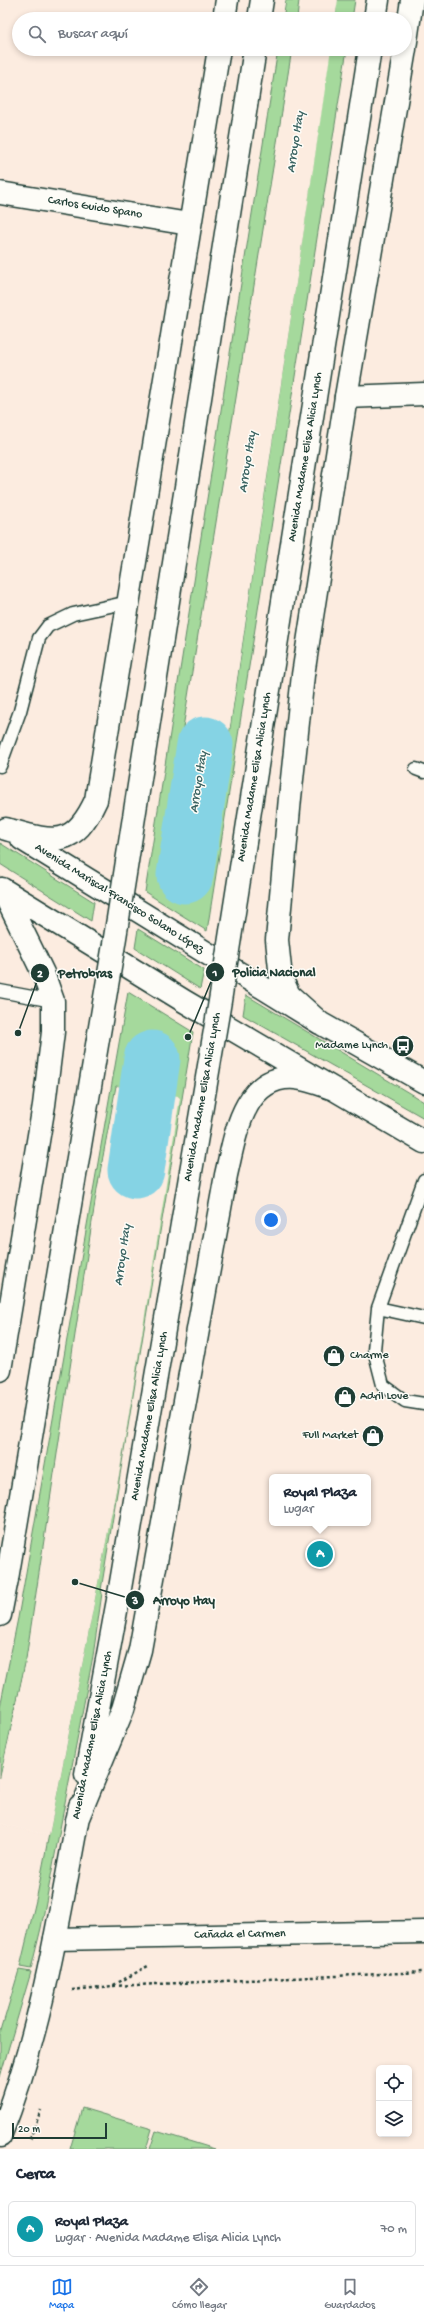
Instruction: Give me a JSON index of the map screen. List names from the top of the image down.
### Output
{
  "streets": {
    "main road": [
      "Carlos Guido Spano",
      "Avenida Madame Elisa Alicia Lynch",
      "Avenida Mariscal Francisco Solano López",
      "Cañada el Carmen"
    ]
  },
  "crossings": [
    ["Avenida Madame Elisa Alicia Lynch", "Cañada el Carmen"]
  ],
  "water": ["Arroyo Itay"],
  "places": {
    "other": ["Petrobras", "Policia Nacional", "Arroyo Itay"],
    "bus stop": ["Madame Lynch"],
    "shop": ["Charme", "Adril Love", "Full Market"]
  },
  "scale_bar": "20 m",
  "page": {
    "search": "Buscar aquí",
    "popup": ["Royal Plaza", "Lugar"],
    "pins": "A",
    "scale": "20 m",
    "heading": "Cerca",
    "list": [
      {
        "mark": "A",
        "name": "Royal Plaza",
        "note": "Lugar · Avenida Madame Elisa Alicia Lynch",
        "value": "70 m"
      }
    ],
    "nav": ["Mapa", "Cómo llegar", "Guardados"]
  }
}
